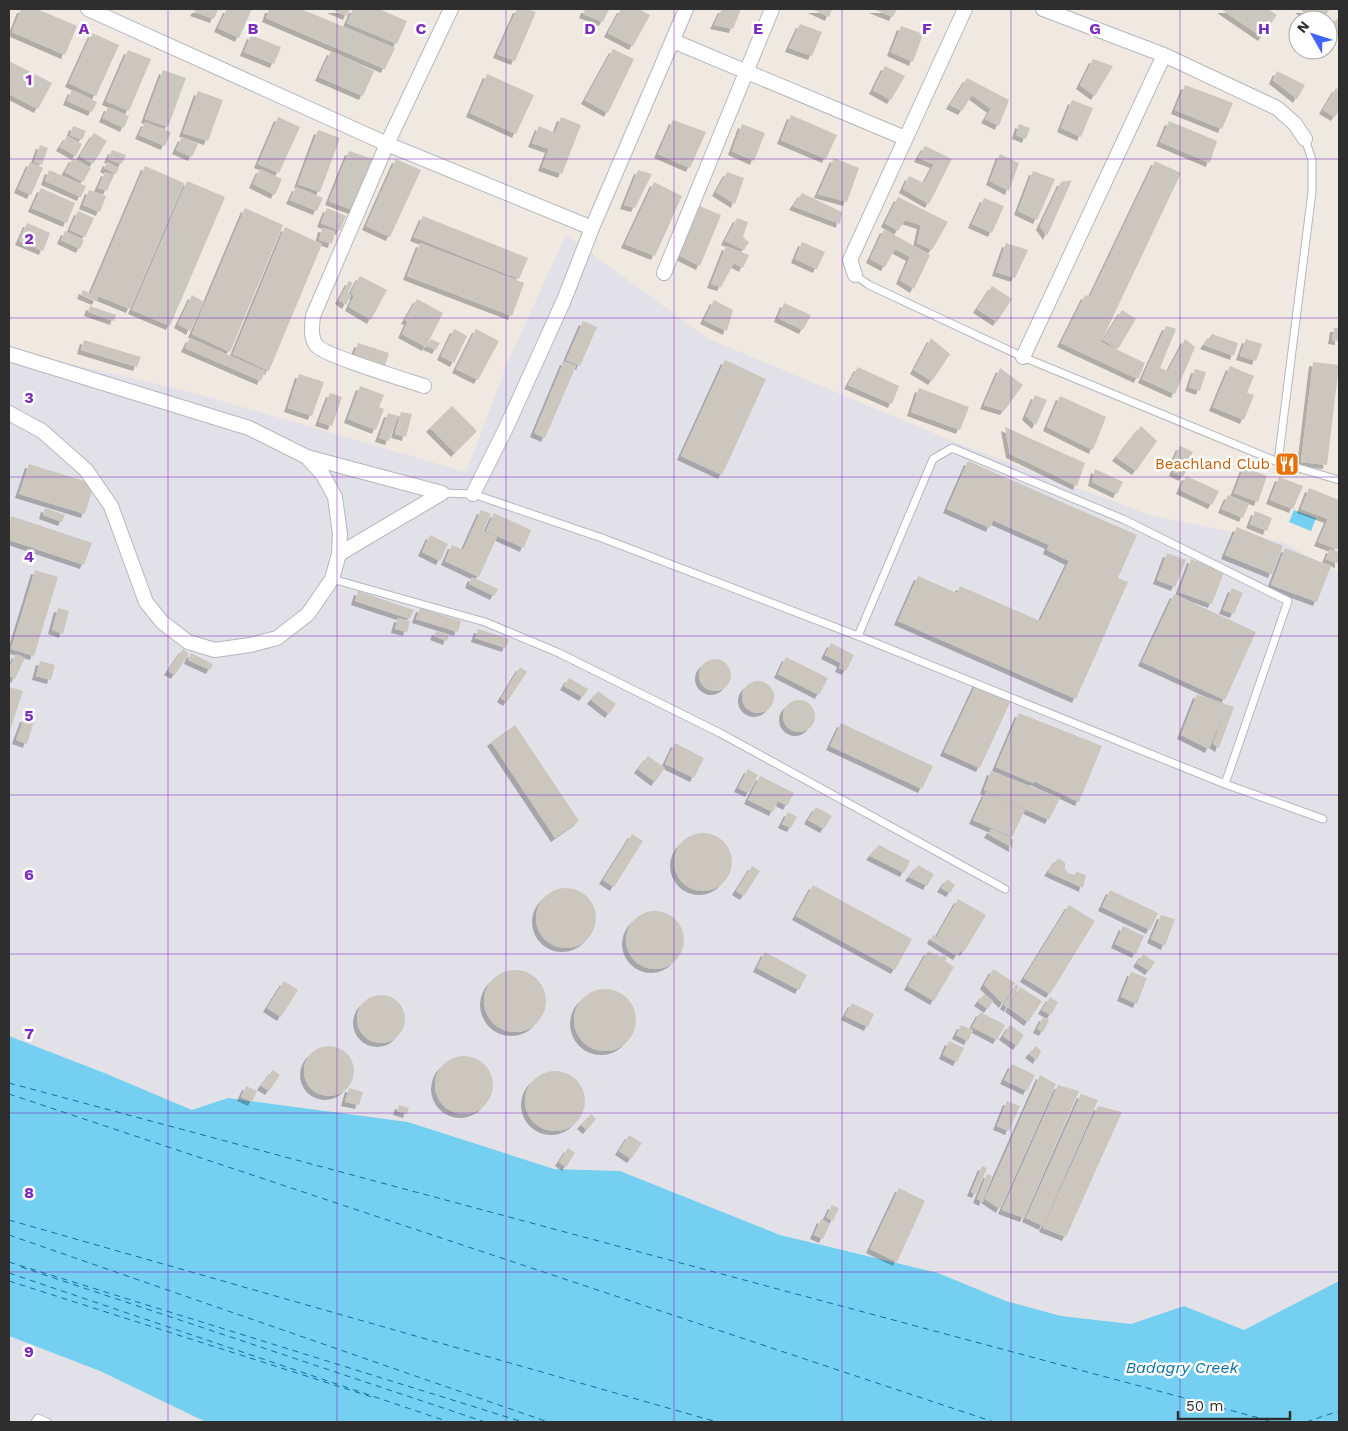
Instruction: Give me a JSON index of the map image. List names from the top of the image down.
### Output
{
  "water": ["Badagry Creek"],
  "places": {
    "restaurant": ["Beachland Club"]
  },
  "scale_bar": "50 m",
  "north": "top left",
  "grid": {
    "columns": [
      "A",
      "B",
      "C",
      "D",
      "E",
      "F",
      "G",
      "H"
    ],
    "rows": [
      "1",
      "2",
      "3",
      "4",
      "5",
      "6",
      "7",
      "8",
      "9"
    ]
  }
}
